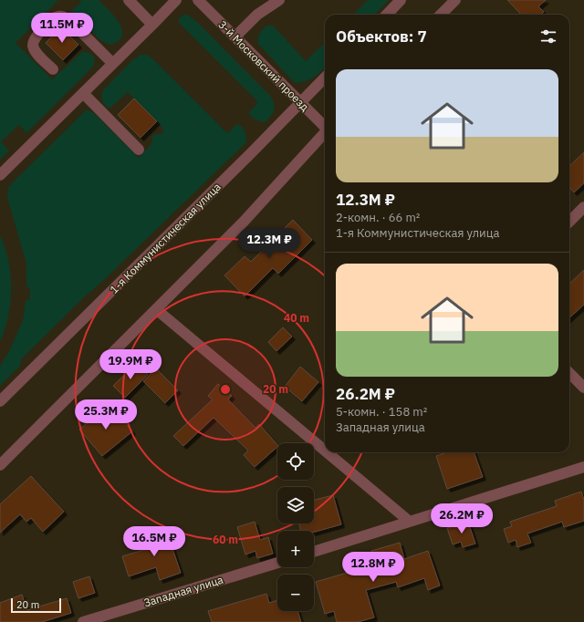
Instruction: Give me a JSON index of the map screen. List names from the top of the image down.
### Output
{
  "streets": {
    "street": ["3-й Московский проезд", "1-я Коммунистическая улица", "Западная улица"]
  },
  "crossings": [
    ["3-й Московский проезд", "1-я Коммунистическая улица"]
  ],
  "scale_bar": "20 m",
  "page": {
    "price": [
      "11.5M ₽",
      "12.3M ₽",
      "19.9M ₽",
      "25.3M ₽",
      "26.2M ₽",
      "16.5M ₽",
      "12.8M ₽"
    ],
    "heading": "Объектов: 7",
    "list": [
      {
        "name": "12.3M ₽",
        "note": "2-комн. · 66 m² · 1-я Коммунистическая улица"
      },
      {
        "name": "26.2M ₽",
        "note": "5-комн. · 158 m² · Западная улица"
      }
    ],
    "map_buttons": ["+", "−"],
    "scale": "20 m"
  },
  "rings": ["40 m", "20 m", "60 m"]
}
